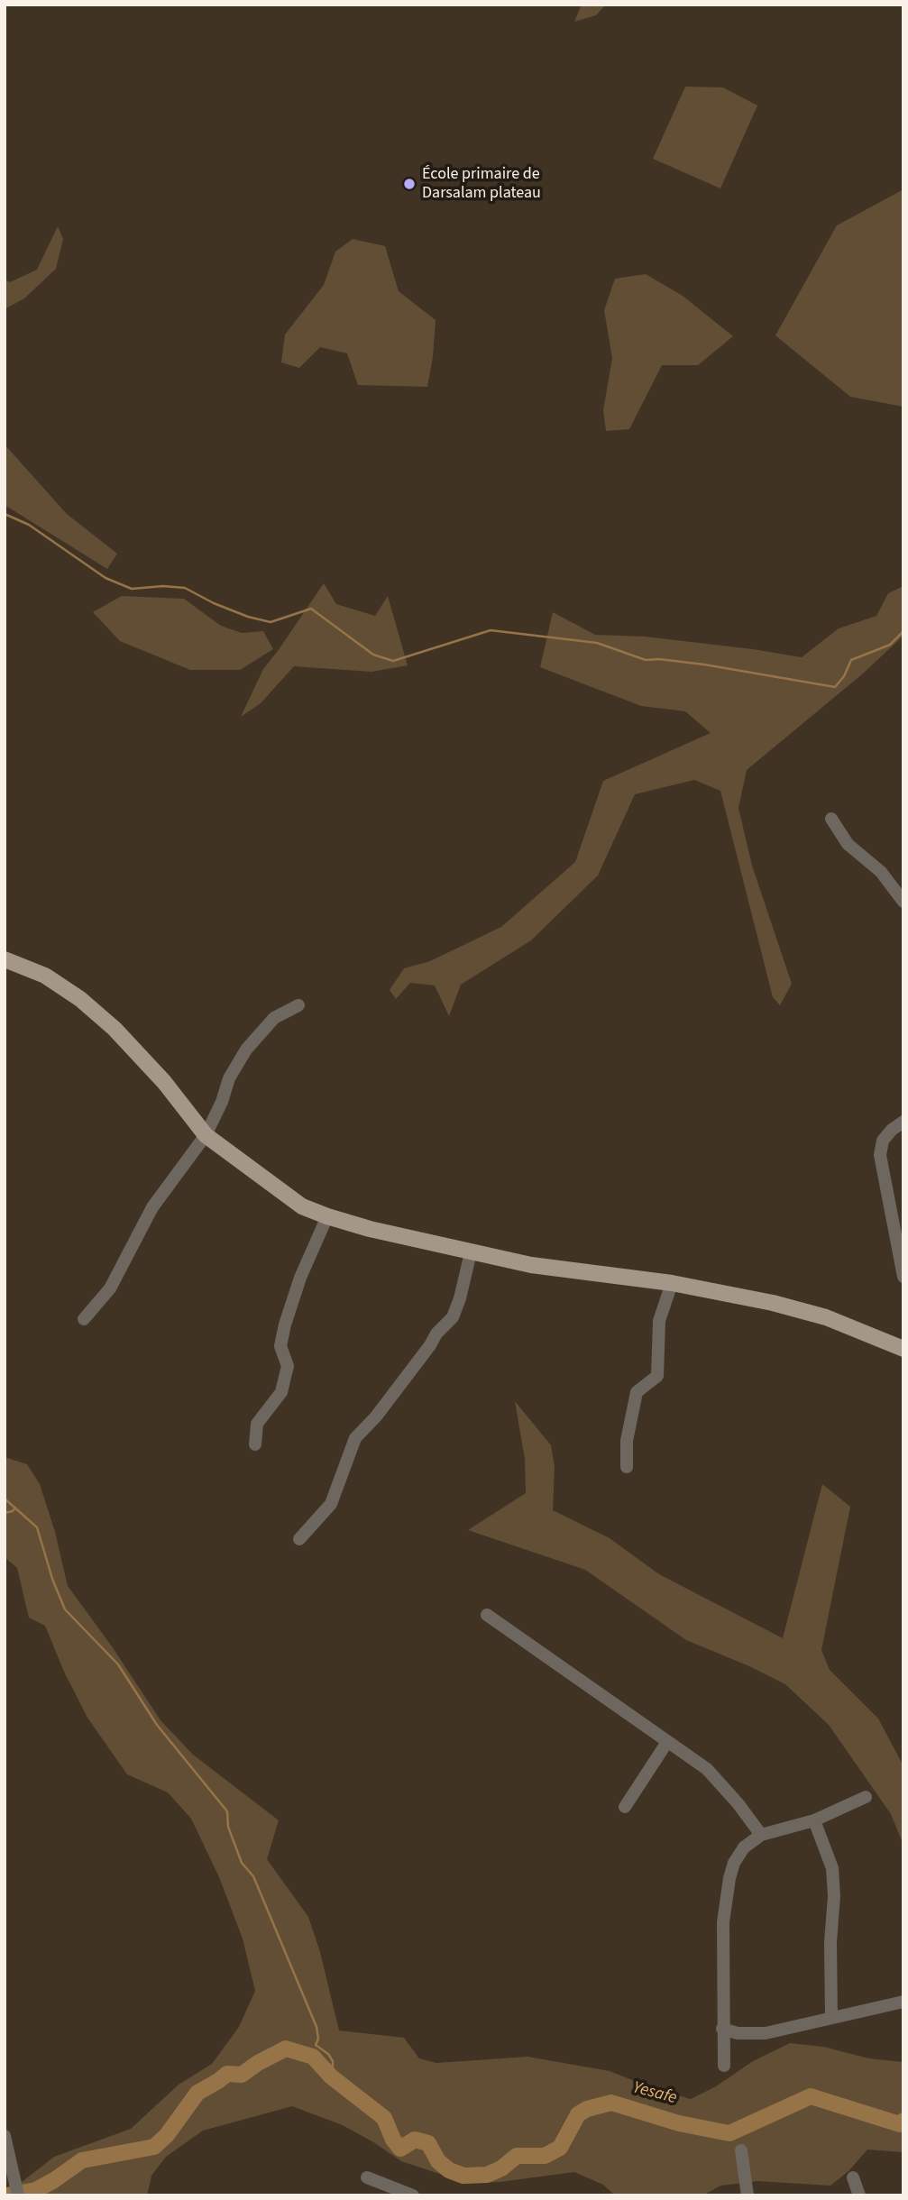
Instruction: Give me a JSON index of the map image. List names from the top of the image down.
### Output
{
  "water": ["Yesafe"],
  "places": ["École primaire de Darsalam plateau"]
}
